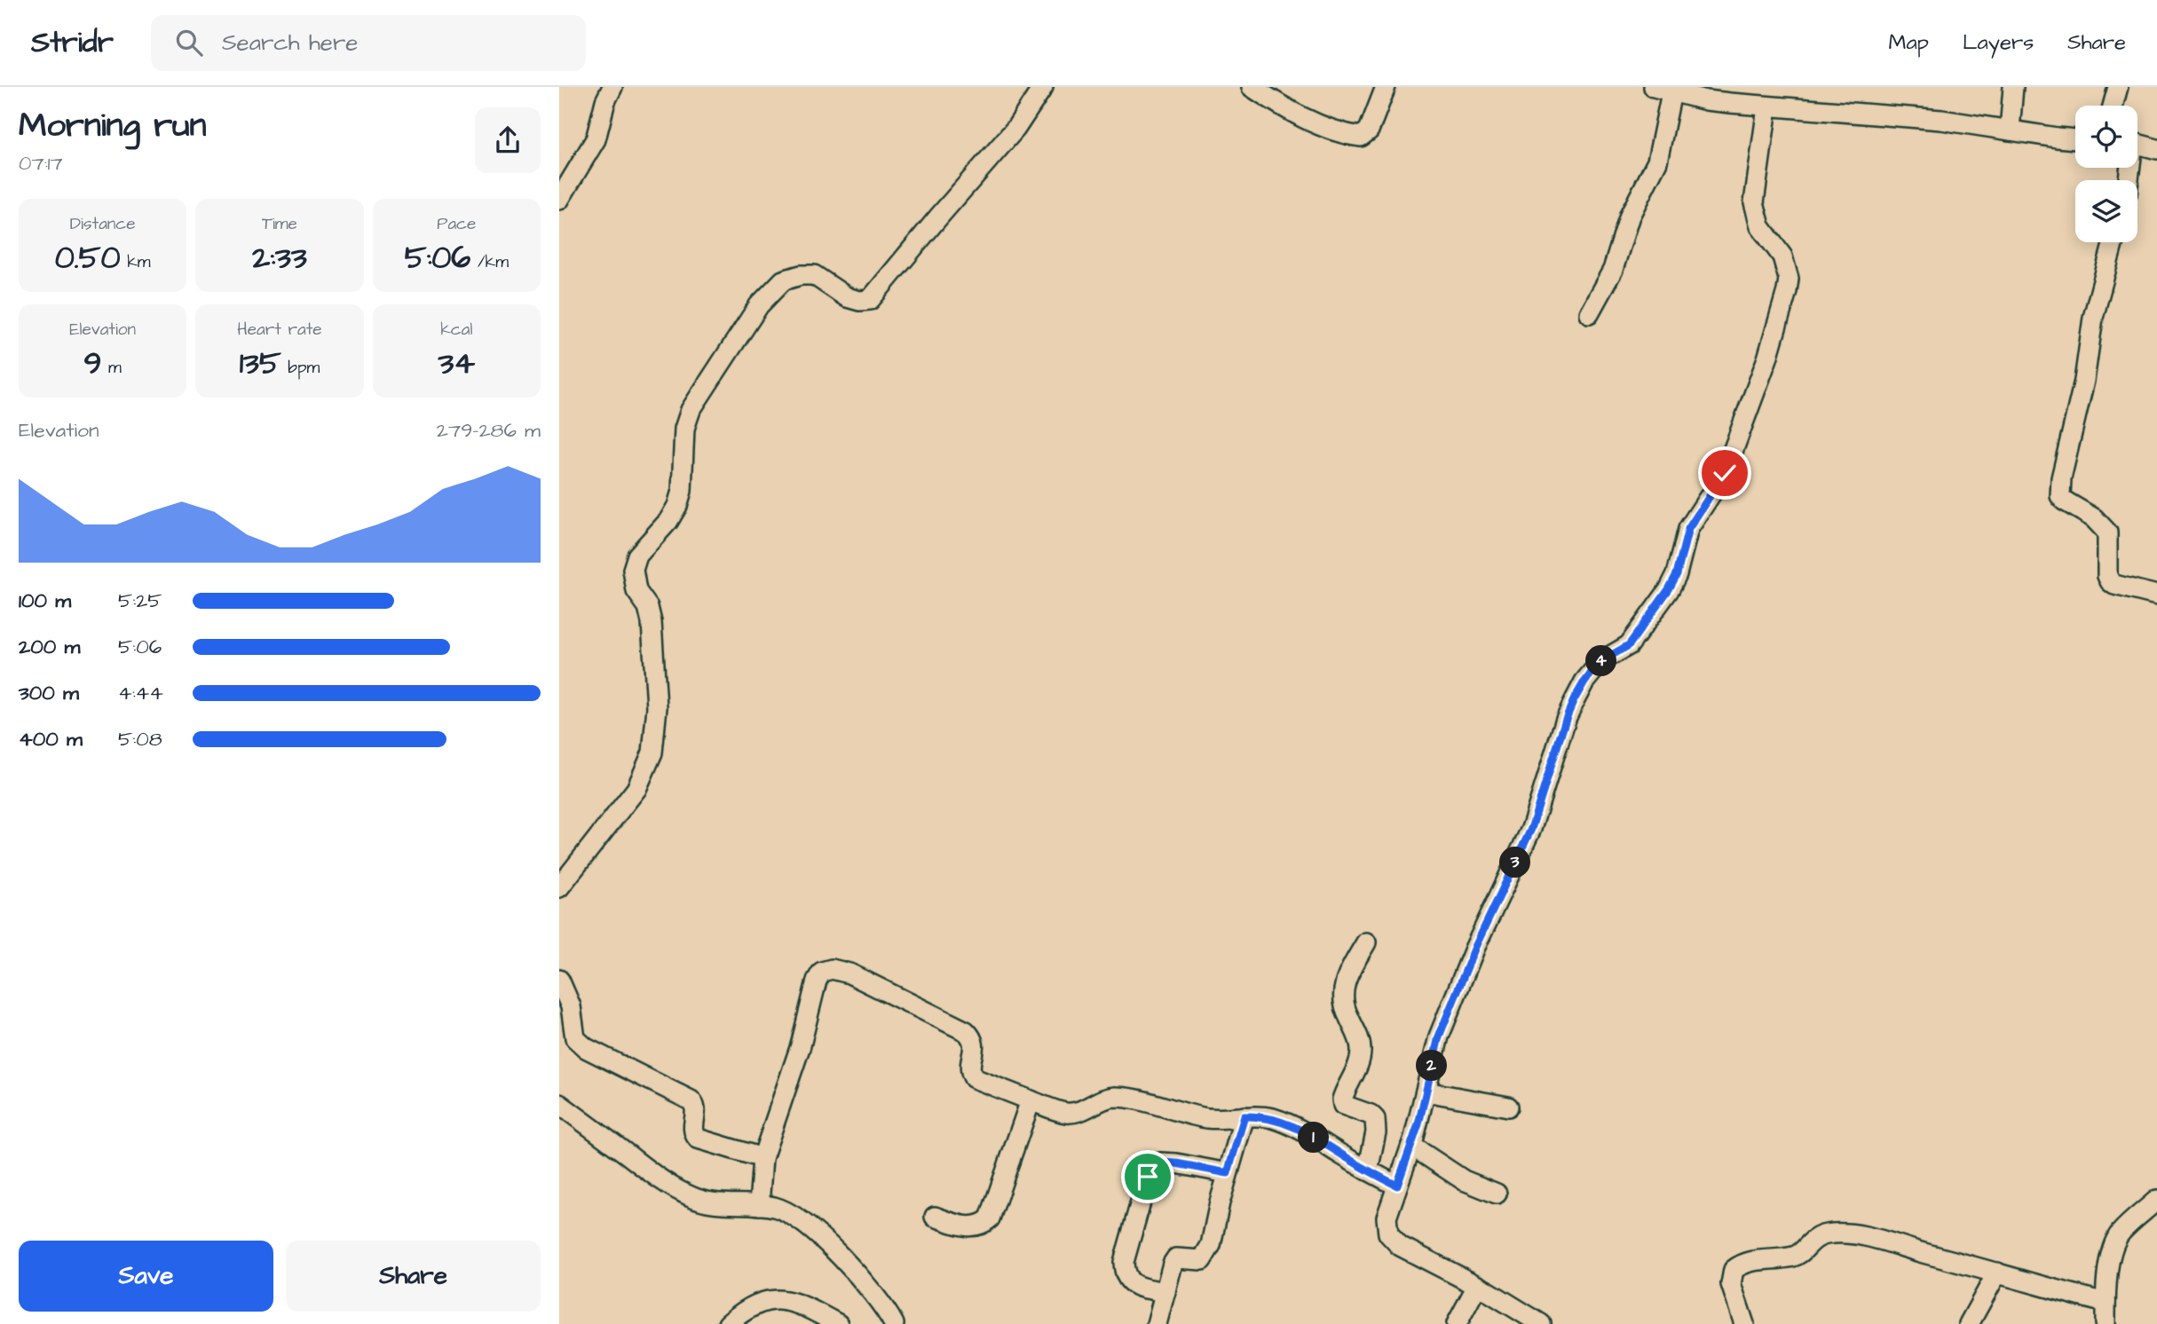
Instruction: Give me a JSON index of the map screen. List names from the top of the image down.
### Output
{
  "page": {
    "header": "Stridr",
    "search": "Search here",
    "nav": ["Map", "Layers", "Share"],
    "heading": ["Morning run", "07:17"],
    "stats": [
      ["Distance", "0.50 km"],
      ["Time", "2:33"],
      ["Pace", "5:06 /km"],
      ["Elevation", "9 m"],
      ["Heart rate", "135 bpm"],
      ["kcal", "34"]
    ],
    "chart": ["Elevation", "279–286 m"],
    "list": [
      {
        "name": "100 m",
        "note": "5:25"
      },
      {
        "name": "200 m",
        "note": "5:06"
      },
      {
        "name": "300 m",
        "note": "4:44"
      },
      {
        "name": "400 m",
        "note": "5:08"
      }
    ],
    "pins": [
      "4",
      "3",
      "2",
      "1"
    ],
    "buttons": ["Save", "Share"]
  }
}
